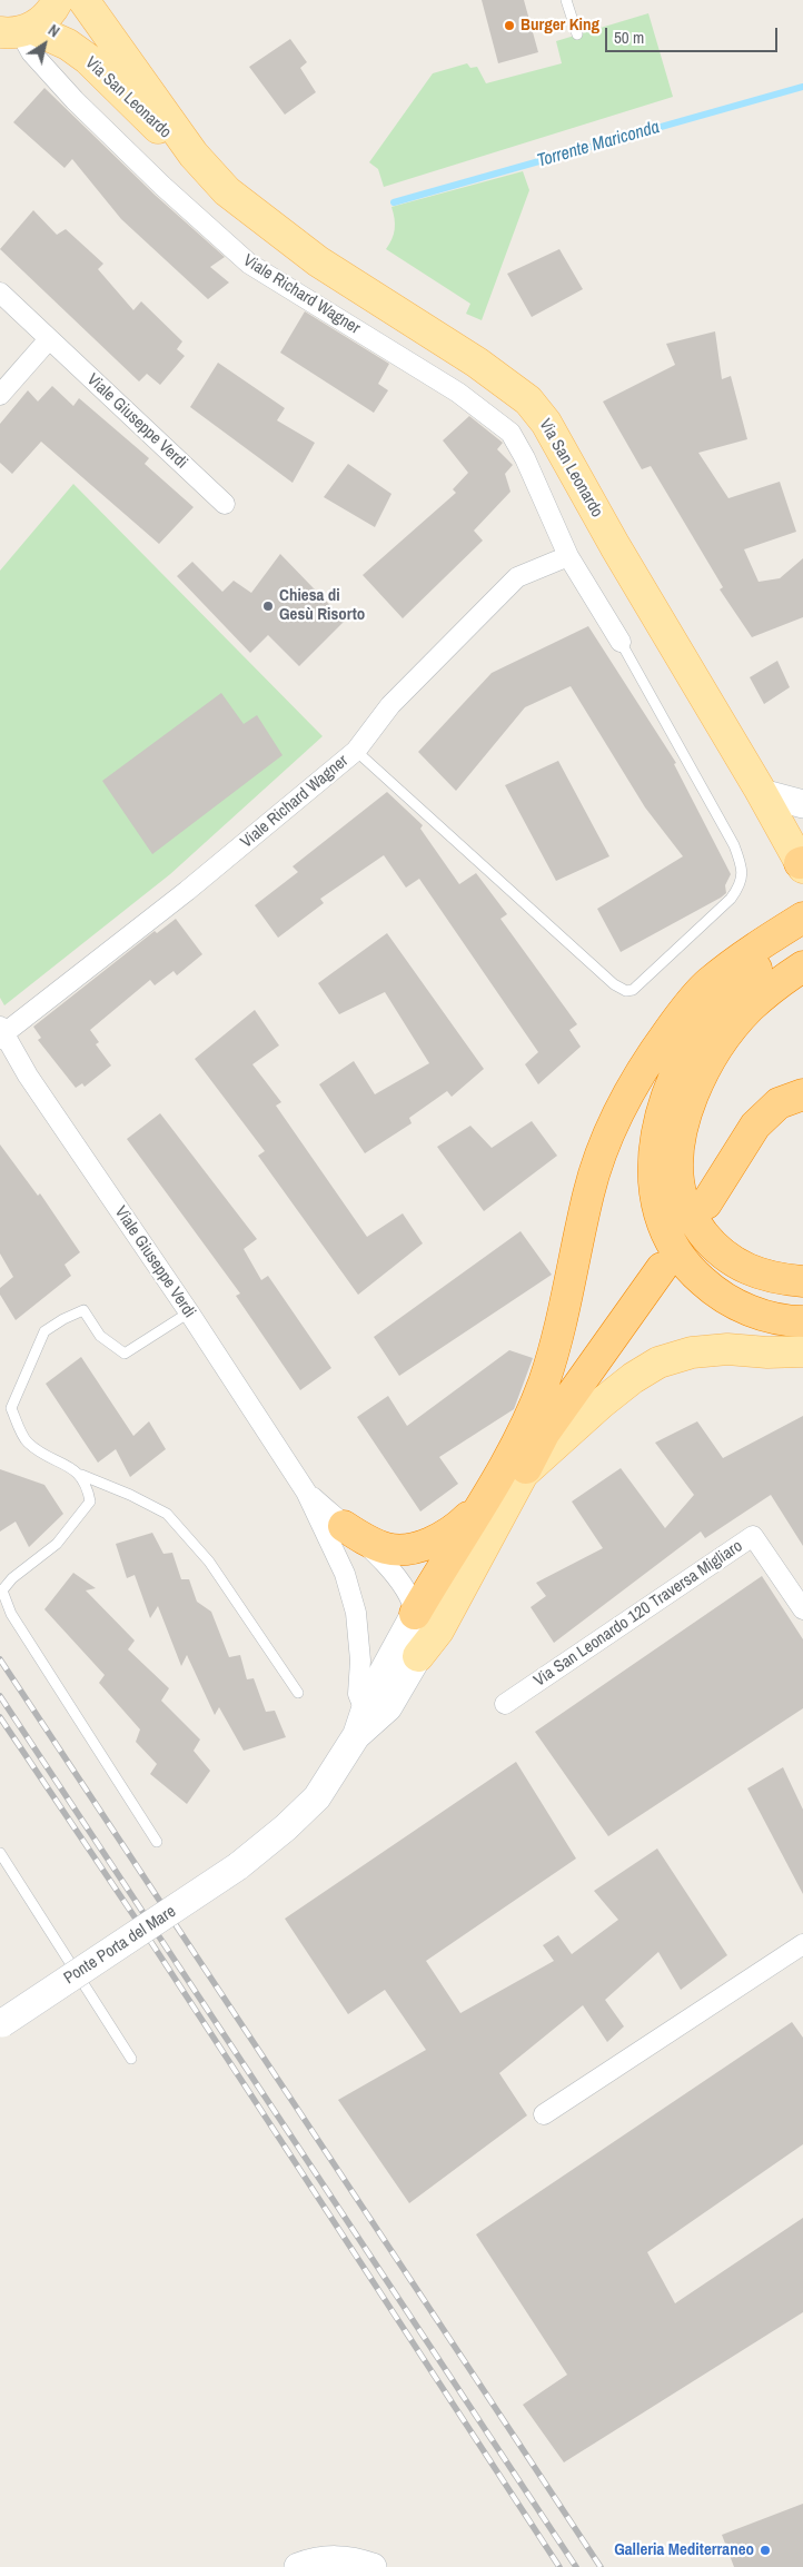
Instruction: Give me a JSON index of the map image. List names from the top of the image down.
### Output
{
  "streets": {
    "main road": ["Via San Leonardo", "Ponte Porta del Mare"],
    "street": ["Viale Richard Wagner", "Viale Giuseppe Verdi", "Via San Leonardo 120 Traversa Migliaro"]
  },
  "crossings": [
    ["Via San Leonardo", "Viale Richard Wagner"],
    ["Viale Richard Wagner", "Viale Giuseppe Verdi"]
  ],
  "water": ["Torrente Mariconda"],
  "places": ["Burger King", "Chiesa di Gesù Risorto", "Galleria Mediterraneo"],
  "scale_bar": "50 m",
  "north": "top right"
}
